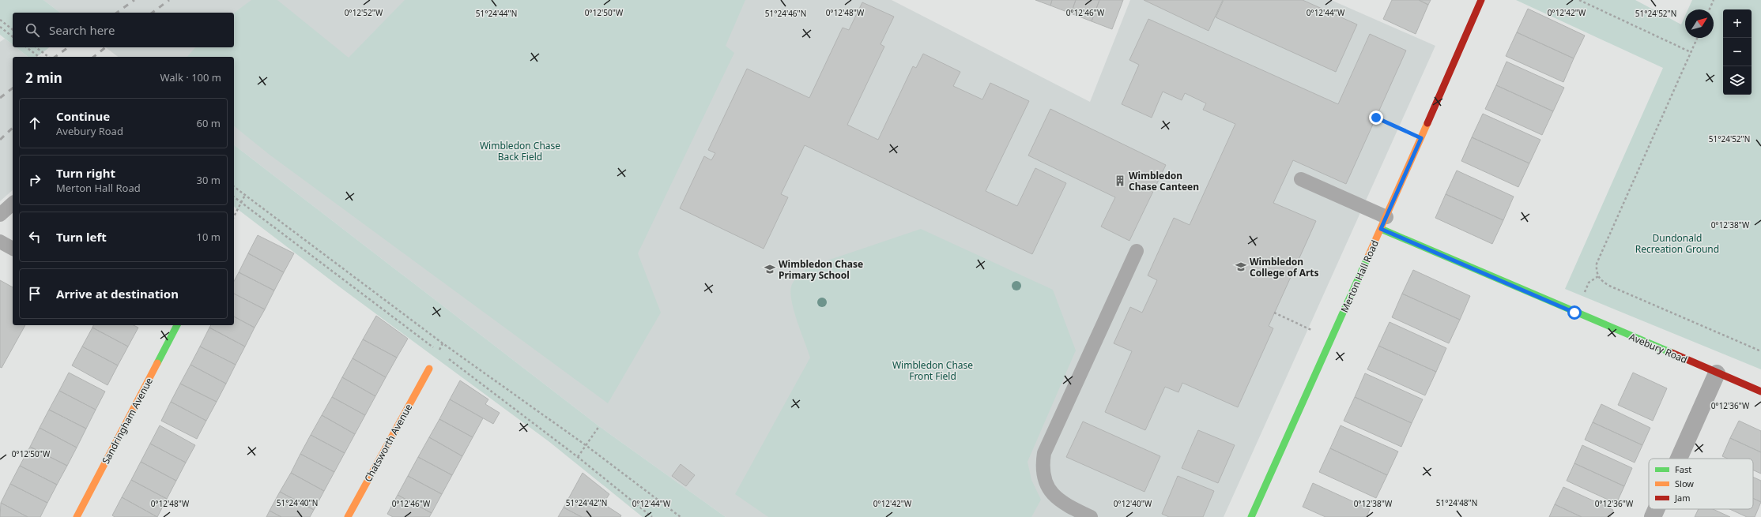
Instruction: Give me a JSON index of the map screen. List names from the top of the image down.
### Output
{
  "streets": {
    "street": [
      "Merton Hall Road",
      "Avebury Road",
      "Sandringham Avenue",
      "Chatsworth Avenue"
    ]
  },
  "crossings": [
    ["Merton Hall Road", "Avebury Road"]
  ],
  "parks": ["Wimbledon Chase Back Field", "Dundonald Recreation Ground", "Wimbledon Chase Front Field"],
  "places": {
    "building": ["Wimbledon Chase Canteen"],
    "school or university": ["Wimbledon College of Arts", "Wimbledon Chase Primary School"]
  },
  "legend": ["Fast", "Slow", "Jam"],
  "north": "top right",
  "page": {
    "map_buttons": ["+", "−"],
    "search": "Search here",
    "heading": ["2 min", "Walk · 100 m"],
    "list": [
      ["Continue", "Avebury Road", "60 m"],
      ["Turn right", "Merton Hall Road", "30 m"],
      ["Turn left", "10 m"],
      "Arrive at destination"
    ]
  },
  "coordinates": [
    "0°12'52\"W",
    "0°12'50\"W",
    "0°12'48\"W",
    "0°12'46\"W",
    "0°12'44\"W",
    "0°12'42\"W",
    "51°24'44\"N",
    "51°24'46\"N",
    "51°24'52\"N",
    "0°12'38\"W",
    "0°12'36\"W",
    "51°24'40\"N",
    "51°24'42\"N",
    "51°24'48\"N",
    "0°12'40\"W"
  ]
}
